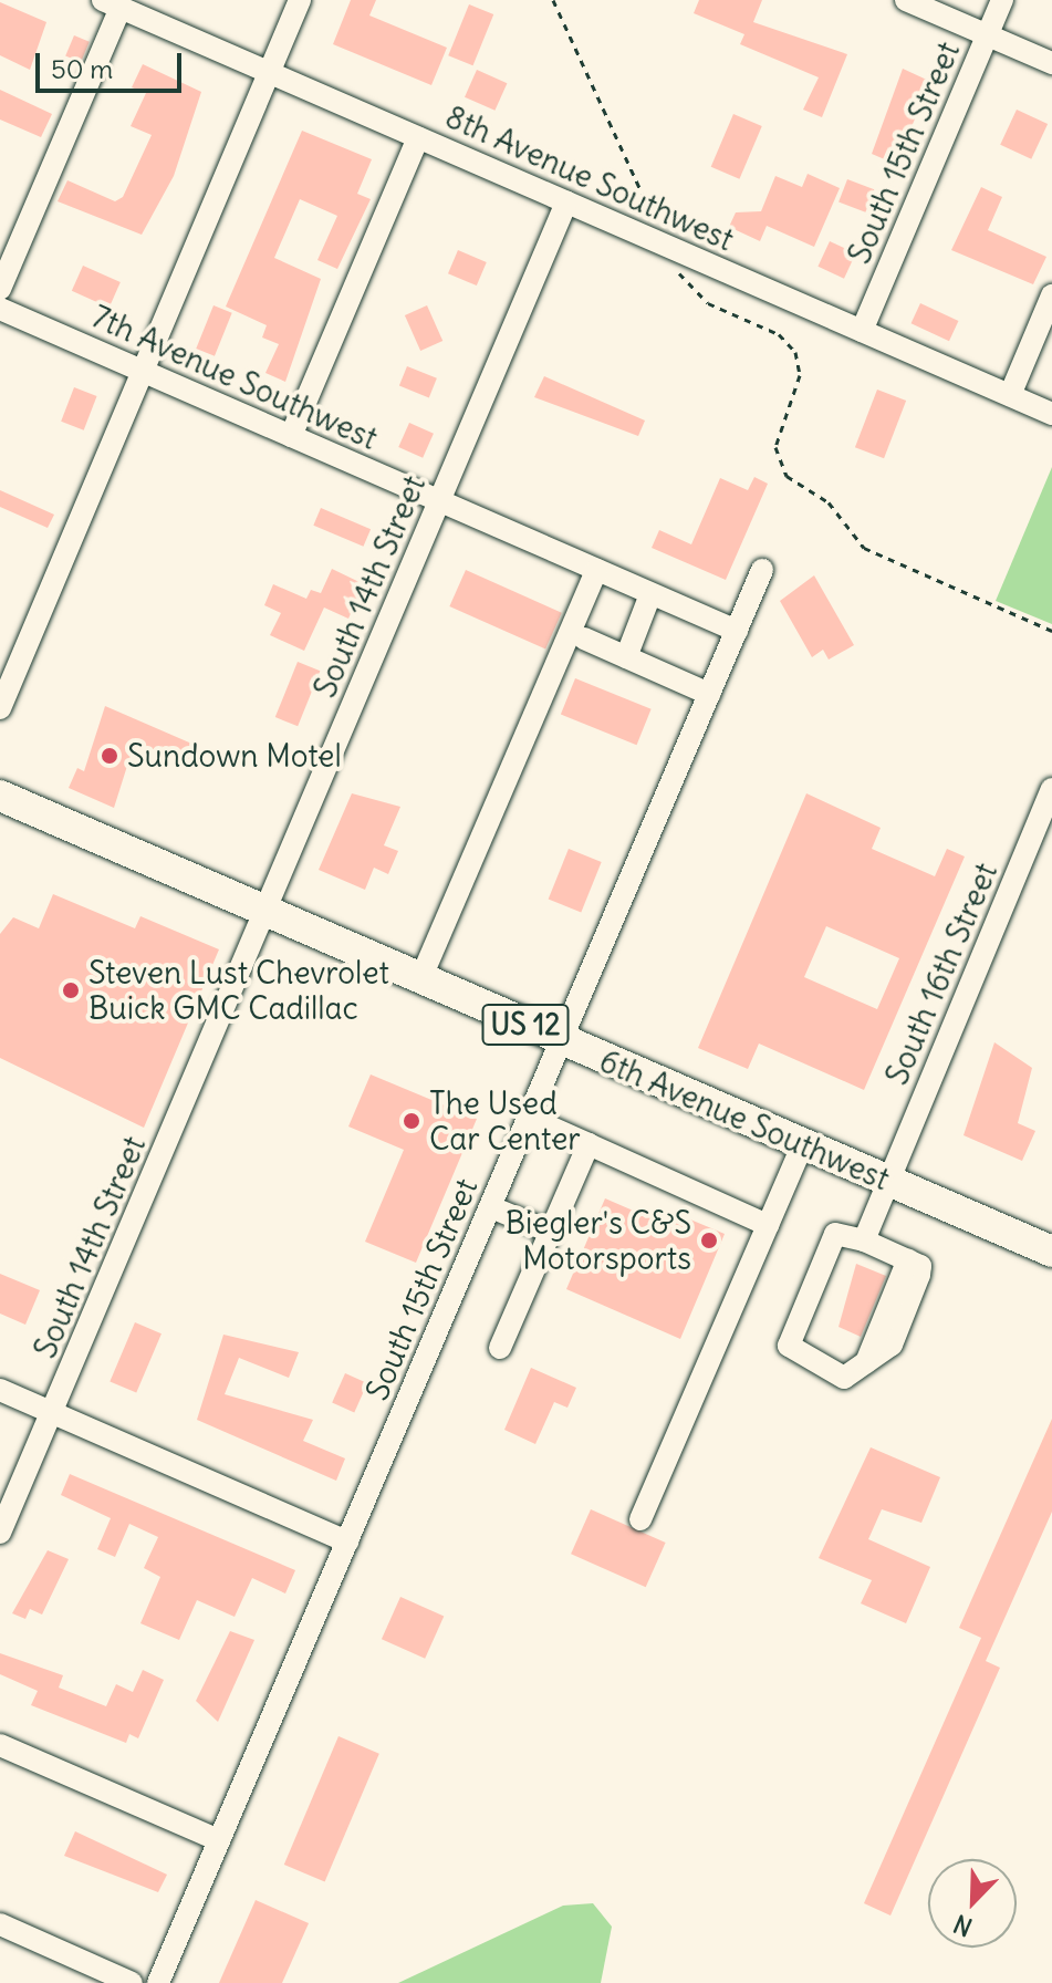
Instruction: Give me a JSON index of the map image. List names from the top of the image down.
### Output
{
  "streets": {
    "highway": ["US 12", "6th Avenue Southwest"],
    "street": [
      "South 15th Street",
      "8th Avenue Southwest",
      "7th Avenue Southwest",
      "South 14th Street",
      "South 16th Street"
    ]
  },
  "crossings": [
    ["South 15th Street", "8th Avenue Southwest"],
    ["South 15th Street", "7th Avenue Southwest"],
    ["South 15th Street", "6th Avenue Southwest"],
    ["8th Avenue Southwest", "South 14th Street"],
    ["7th Avenue Southwest", "South 14th Street"],
    ["South 14th Street", "6th Avenue Southwest"],
    ["South 16th Street", "6th Avenue Southwest"]
  ],
  "places": [
    "Sundown Motel",
    "Steven Lust Chevrolet Buick GMC Cadillac",
    "The Used Car Center",
    "Biegler's C&S Motorsports"
  ],
  "scale_bar": "50 m",
  "north": "bottom left"
}
